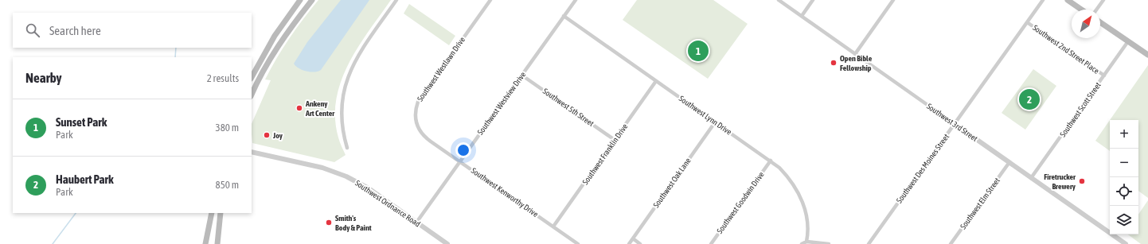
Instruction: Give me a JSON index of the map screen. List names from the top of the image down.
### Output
{
  "streets": {
    "street": [
      "Southwest 2nd Street Place",
      "Southwest Westlawn Drive",
      "Southwest Westview Drive",
      "Southwest 5th Street",
      "Southwest Scott Street",
      "Southwest Lynn Drive",
      "Southwest 3rd Street",
      "Southwest Franklin Drive",
      "Southwest Des Moines Street",
      "Southwest Oak Lane",
      "Southwest Kenworthy Drive",
      "Southwest Goodwin Drive",
      "Southwest Ordnance Road",
      "Southwest Elm Street"
    ]
  },
  "crossings": [
    ["Southwest 2nd Street Place", "Southwest Scott Street"],
    ["Southwest 2nd Street Place", "Southwest Des Moines Street"],
    ["Southwest Westlawn Drive", "Southwest Kenworthy Drive"],
    ["Southwest Westview Drive", "Southwest 5th Street"],
    ["Southwest Westview Drive", "Southwest Lynn Drive"],
    ["Southwest Westview Drive", "Southwest Kenworthy Drive"],
    ["Southwest Westview Drive", "Southwest Ordnance Road"],
    ["Southwest 5th Street", "Southwest Franklin Drive"],
    ["Southwest Scott Street", "Southwest 3rd Street"],
    ["Southwest Lynn Drive", "Southwest Franklin Drive"],
    ["Southwest Lynn Drive", "Southwest Oak Lane"],
    ["Southwest Lynn Drive", "Southwest Goodwin Drive"],
    ["Southwest 3rd Street", "Southwest Des Moines Street"],
    ["Southwest 3rd Street", "Southwest Elm Street"],
    ["Southwest Franklin Drive", "Southwest Kenworthy Drive"]
  ],
  "places": [
    "Open Bible Fellowship",
    "Ankeny Art Center",
    "Joy",
    "Firetrucker Brewery",
    "Smith's Body & Paint"
  ],
  "north": "top right",
  "page": {
    "search": "Search here",
    "pins": ["1", "2"],
    "heading": ["Nearby", "2 results"],
    "list": [
      {
        "mark": "1",
        "name": "Sunset Park",
        "note": "Park",
        "value": "380 m"
      },
      {
        "mark": "2",
        "name": "Haubert Park",
        "note": "Park",
        "value": "850 m"
      }
    ],
    "map_buttons": ["+", "−"]
  }
}
